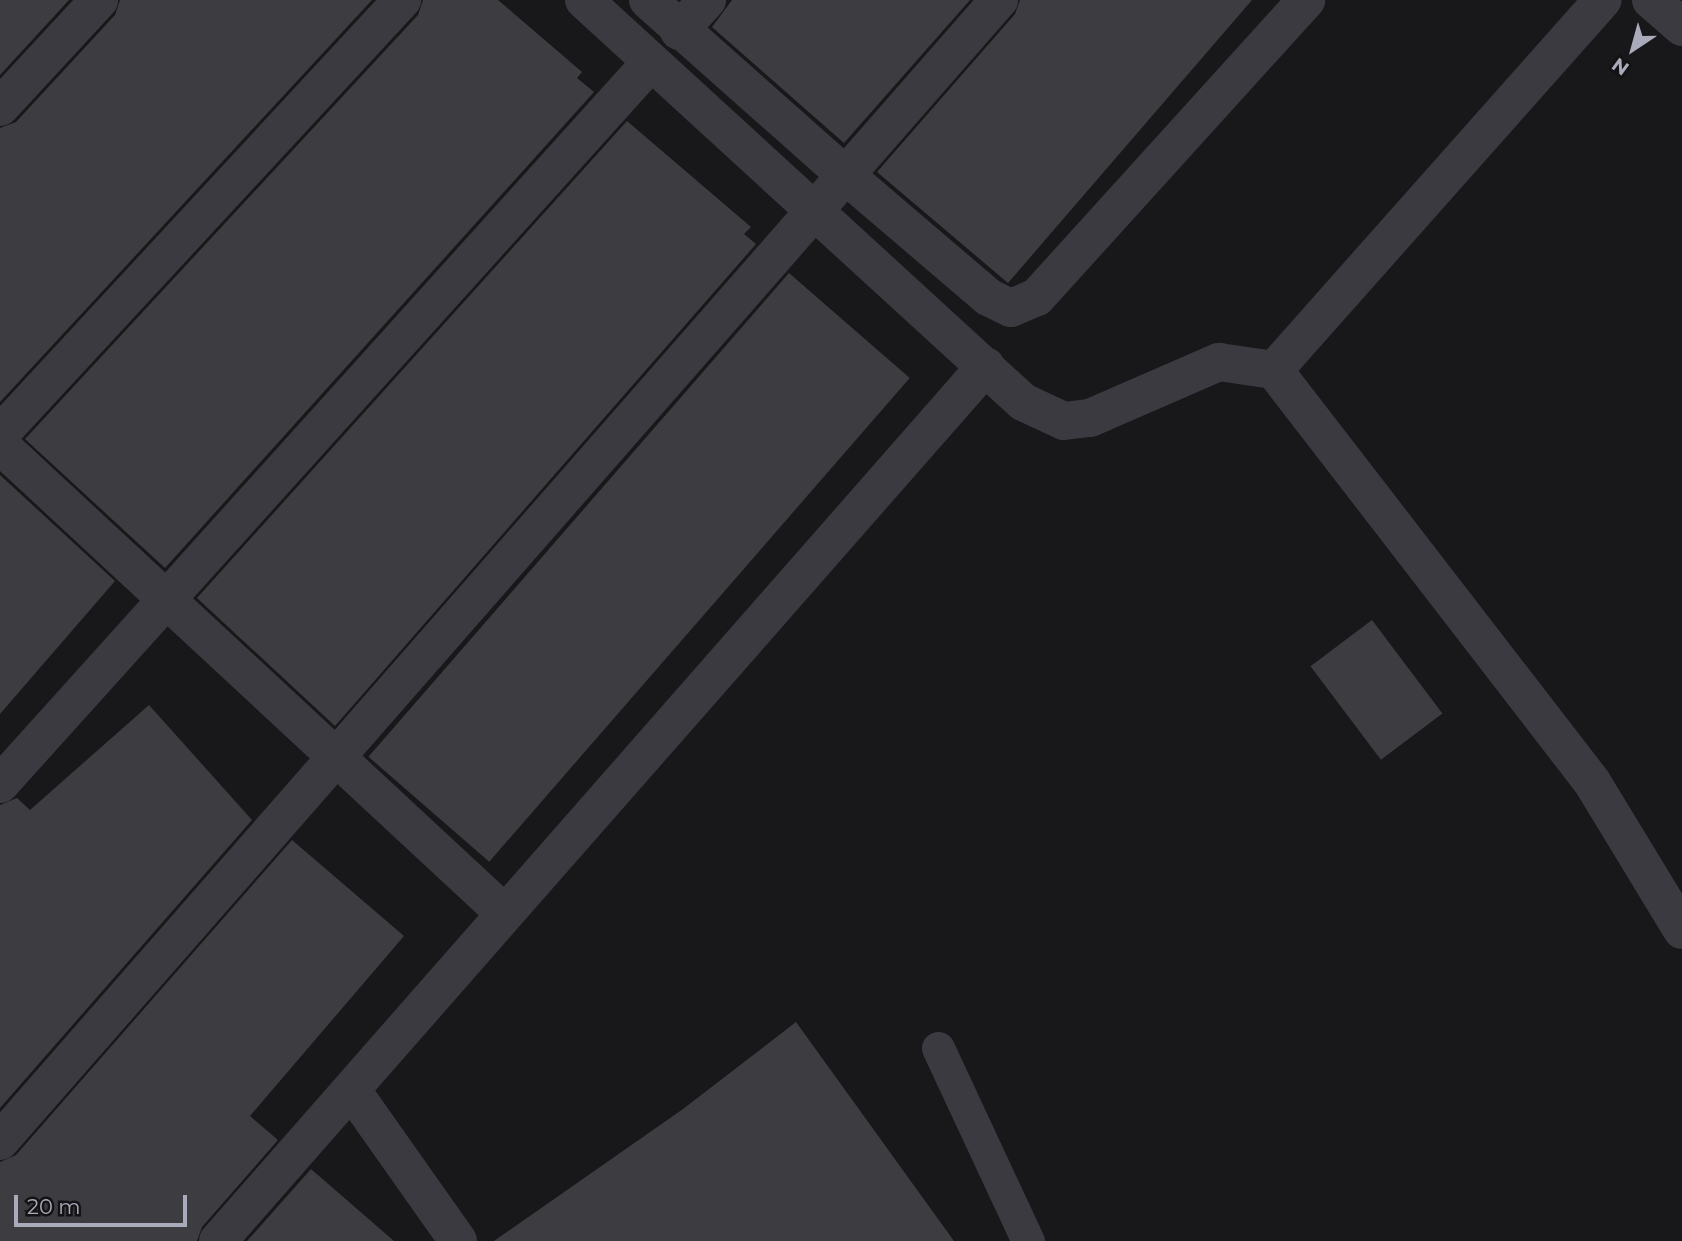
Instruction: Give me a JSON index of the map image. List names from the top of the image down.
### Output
{
  "scale_bar": "20 m",
  "north": "bottom left"
}
